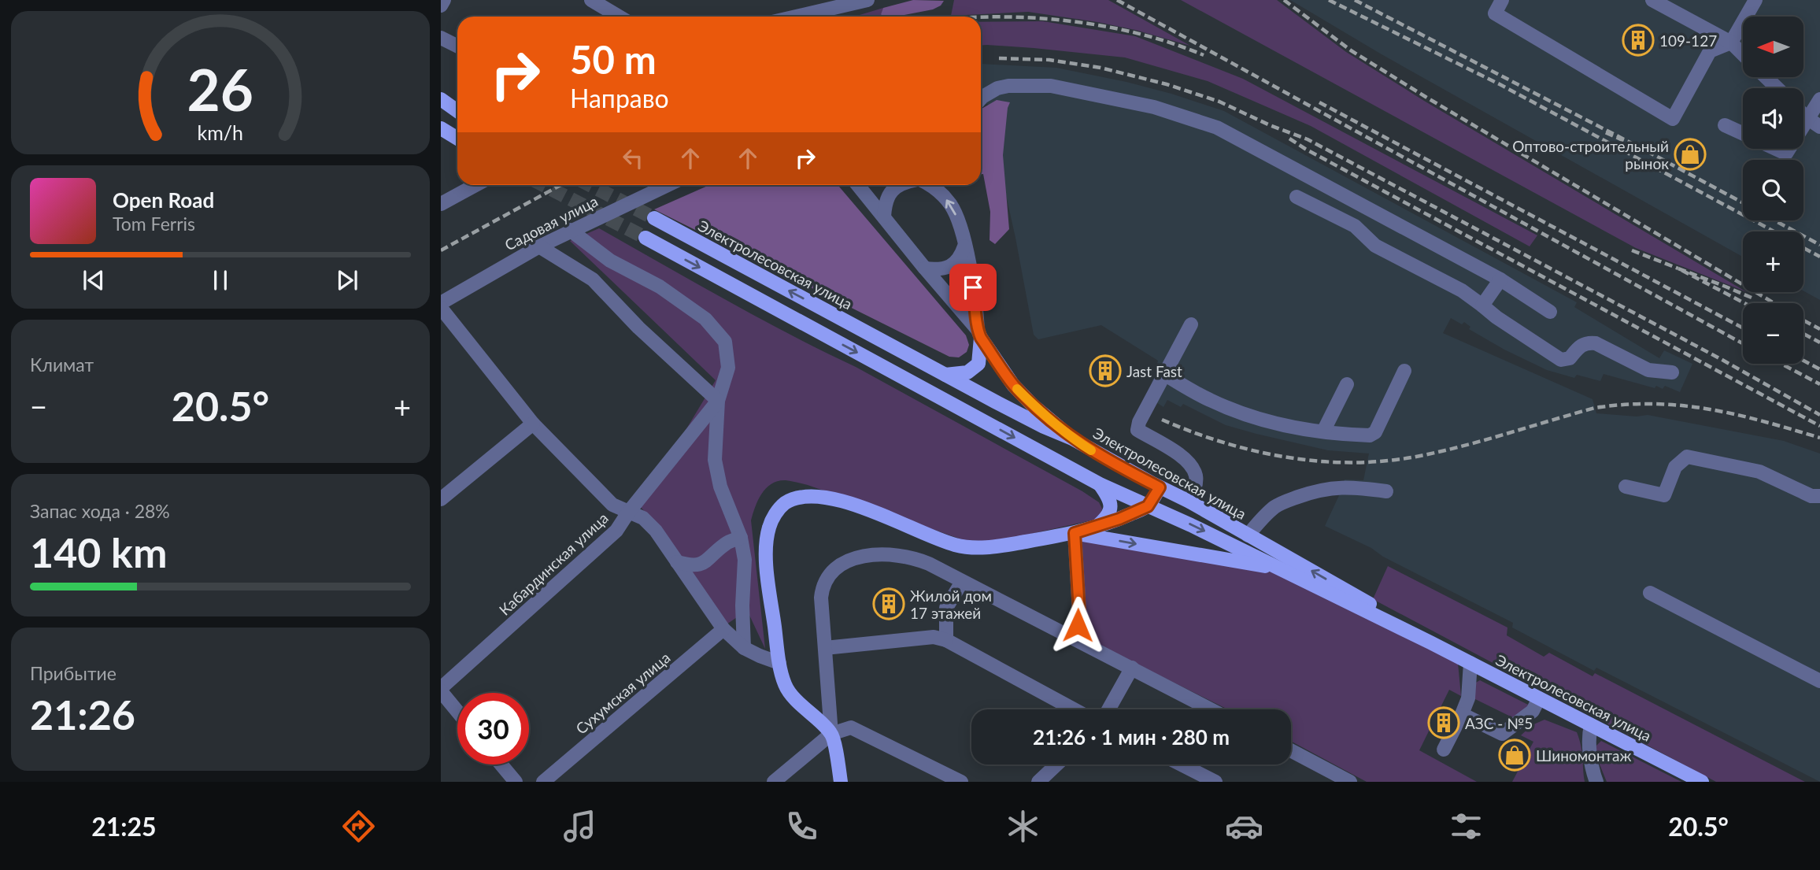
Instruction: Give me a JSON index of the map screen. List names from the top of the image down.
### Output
{
  "streets": {
    "main road": ["Электролесовская улица"],
    "street": ["Садовая улица", "Кабардинская улица", "Сухумская улица"]
  },
  "places": {
    "building": [
      "109-127",
      "Jast Fast",
      "Жилой дом 17 этажей",
      "АЗС - №5"
    ],
    "shop": ["Оптово-строительный рынок", "Шиномонтаж"]
  },
  "north": "left",
  "page": {
    "map_buttons": ["+", "−"],
    "turn": ["50 m", "Направо"],
    "song": ["Open Road", "Tom Ferris"],
    "tile": [
      "Климат",
      ["Запас хода · 28%", "140 km"],
      ["Прибытие", "21:26"]
    ],
    "heat": ["−", "20.5°", "+"],
    "limit": "30",
    "trip": "21:26 · 1 мин · 280 m",
    "tabs": ["21:25", "20.5°"],
    "gauge": ["26", "km/h"]
  }
}
